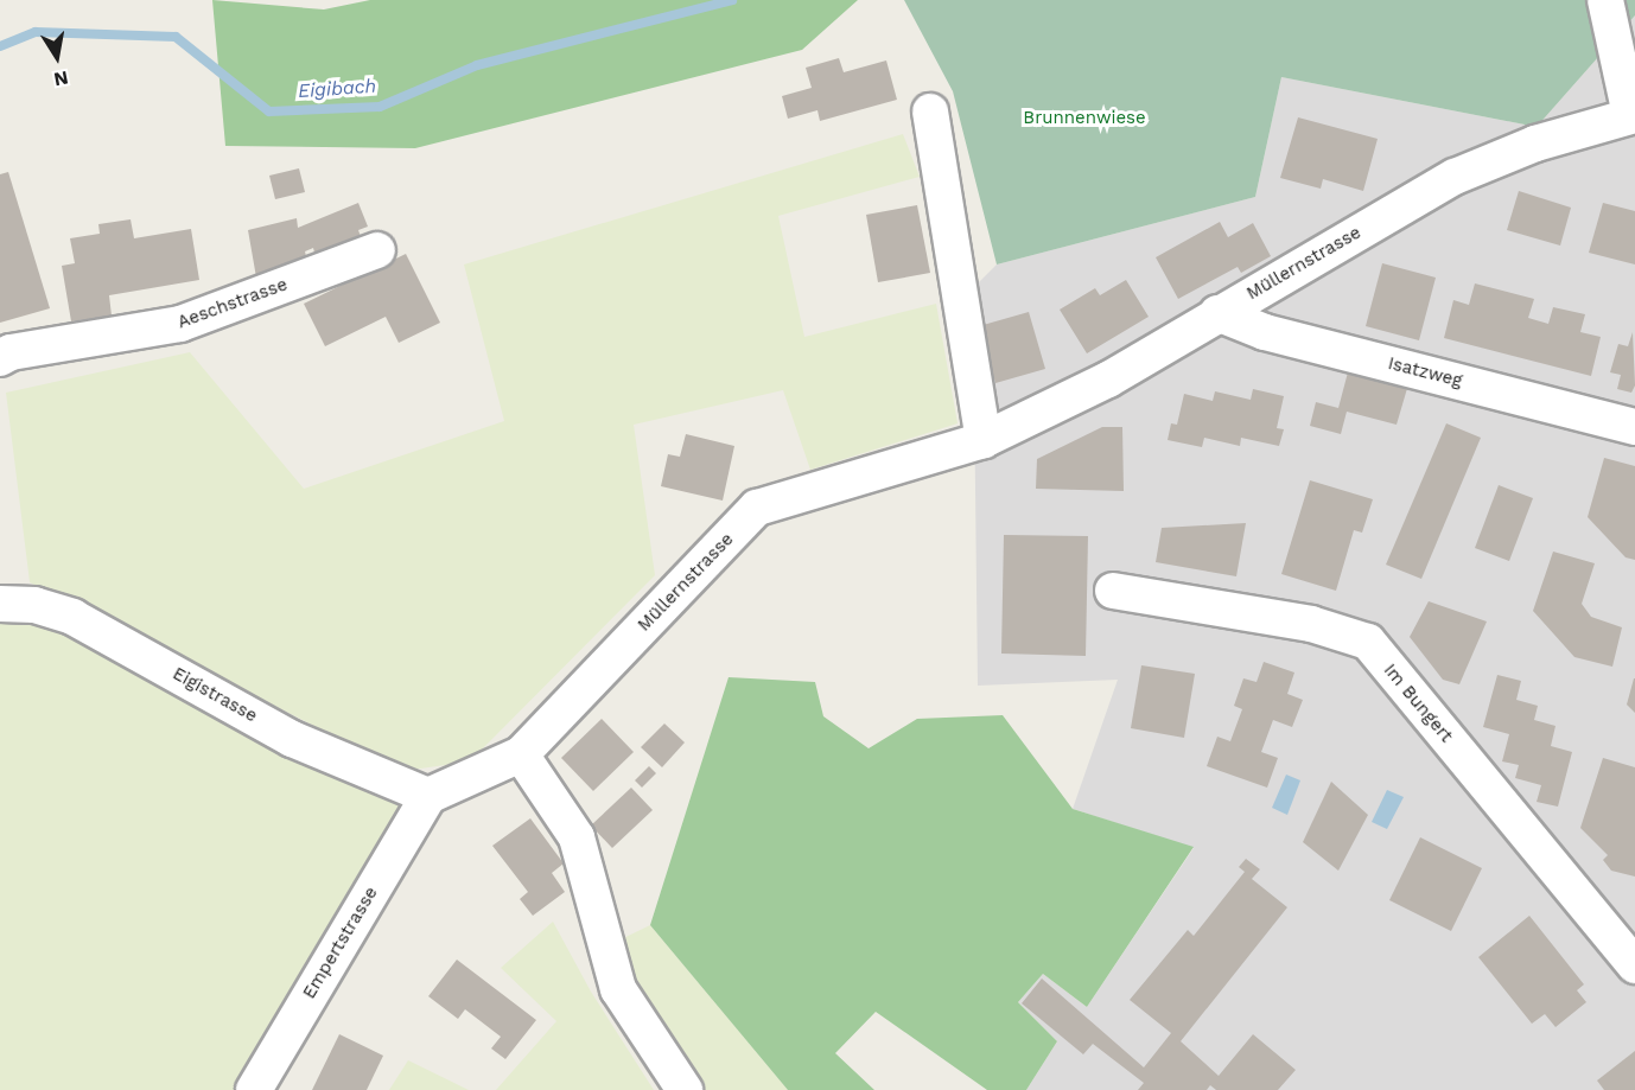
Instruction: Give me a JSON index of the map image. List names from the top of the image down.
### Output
{
  "streets": {
    "street": [
      "Müllernstrasse",
      "Aeschstrasse",
      "Isatzweg",
      "Eigistrasse",
      "Im Bungert",
      "Empertstrasse"
    ]
  },
  "crossings": [
    ["Müllernstrasse", "Isatzweg"],
    ["Müllernstrasse", "Eigistrasse"],
    ["Müllernstrasse", "Empertstrasse"],
    ["Eigistrasse", "Empertstrasse"]
  ],
  "water": ["Eigibach"],
  "parks": ["Brunnenwiese"],
  "north": "bottom"
}
